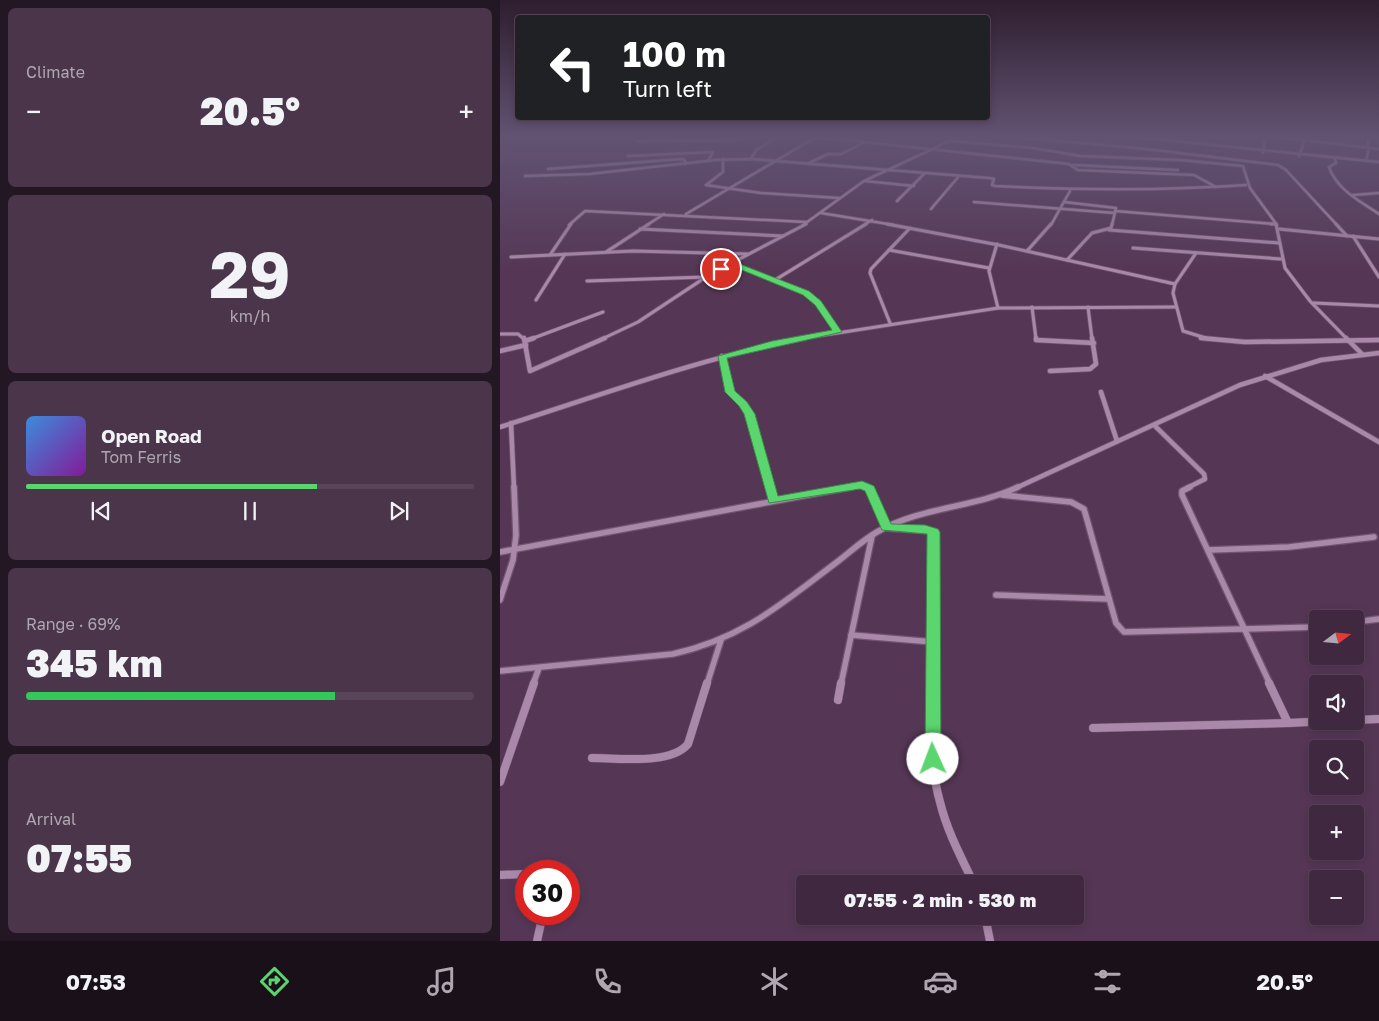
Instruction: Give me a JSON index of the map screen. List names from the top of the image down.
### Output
{
  "north": "right",
  "page": {
    "tile": [
      "Climate",
      ["29", "km/h"],
      ["Range · 69%", "345 km"],
      ["Arrival", "07:55"]
    ],
    "turn": ["100 m", "Turn left"],
    "heat": ["−", "20.5°", "+"],
    "song": ["Open Road", "Tom Ferris"],
    "map_buttons": ["+", "−"],
    "limit": "30",
    "trip": "07:55 · 2 min · 530 m",
    "tabs": ["07:53", "20.5°"]
  }
}
